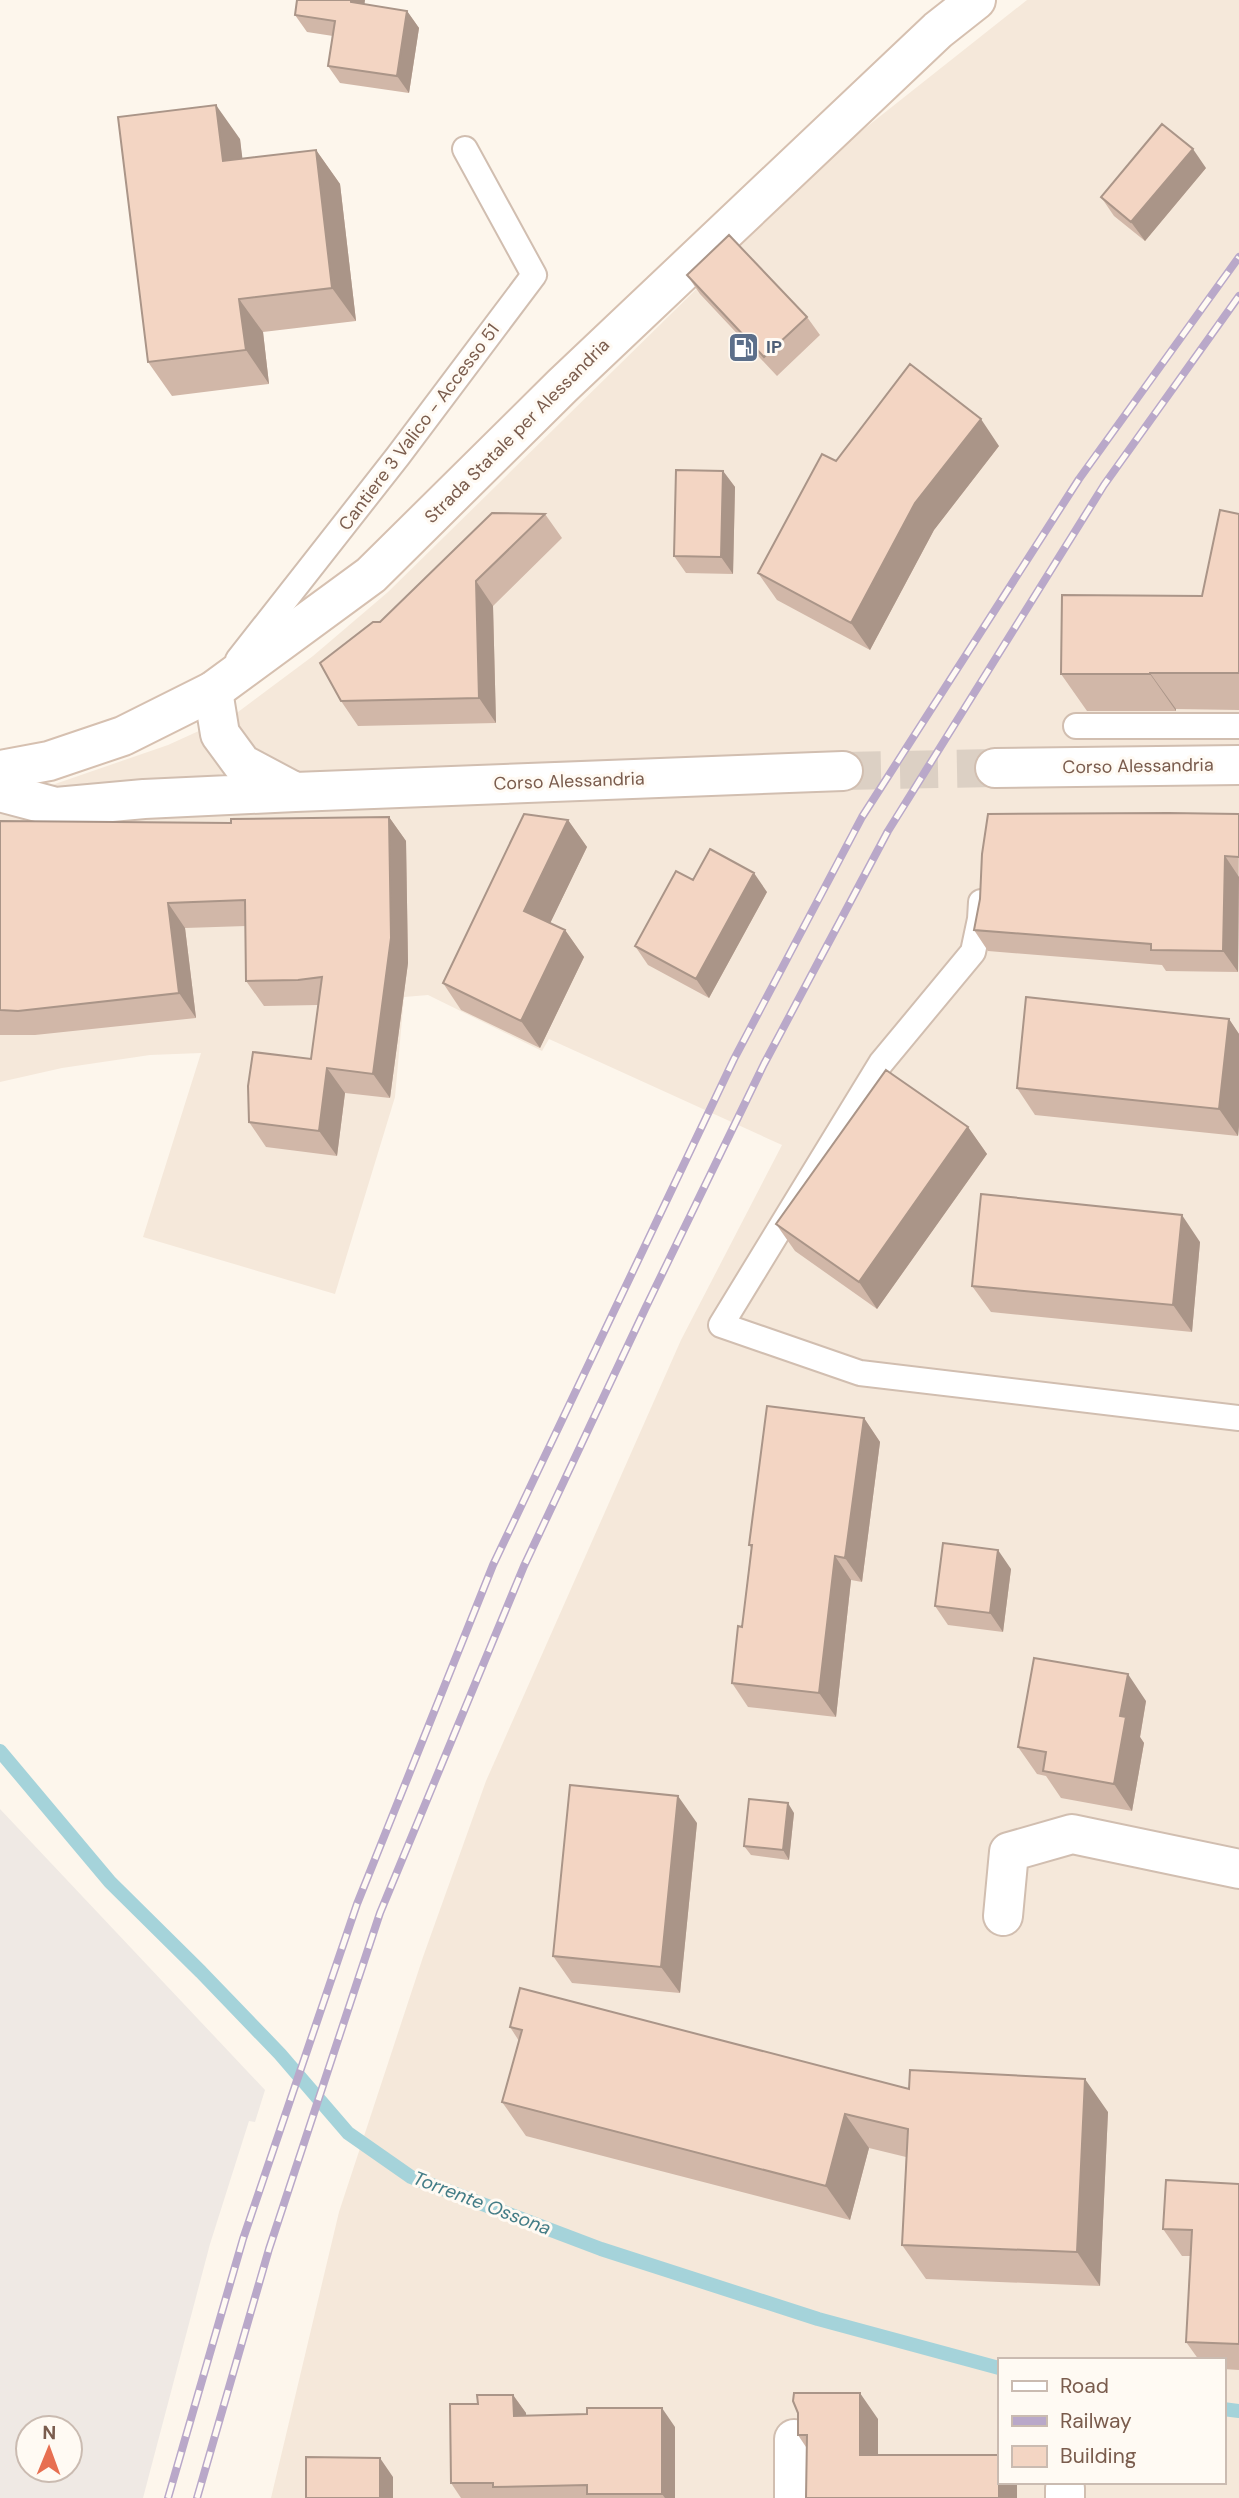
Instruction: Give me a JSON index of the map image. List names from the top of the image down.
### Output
{
  "streets": {
    "street": ["Strada Statale per Alessandria", "Corso Alessandria"],
    "lane": ["Cantiere 3 Valico - Accesso 51"]
  },
  "crossings": [
    ["Cantiere 3 Valico - Accesso 51", "Strada Statale per Alessandria"]
  ],
  "water": ["Torrente Ossona"],
  "places": {
    "fuel station": ["IP"]
  },
  "legend": ["Road", "Railway", "Building"],
  "north": "top"
}
